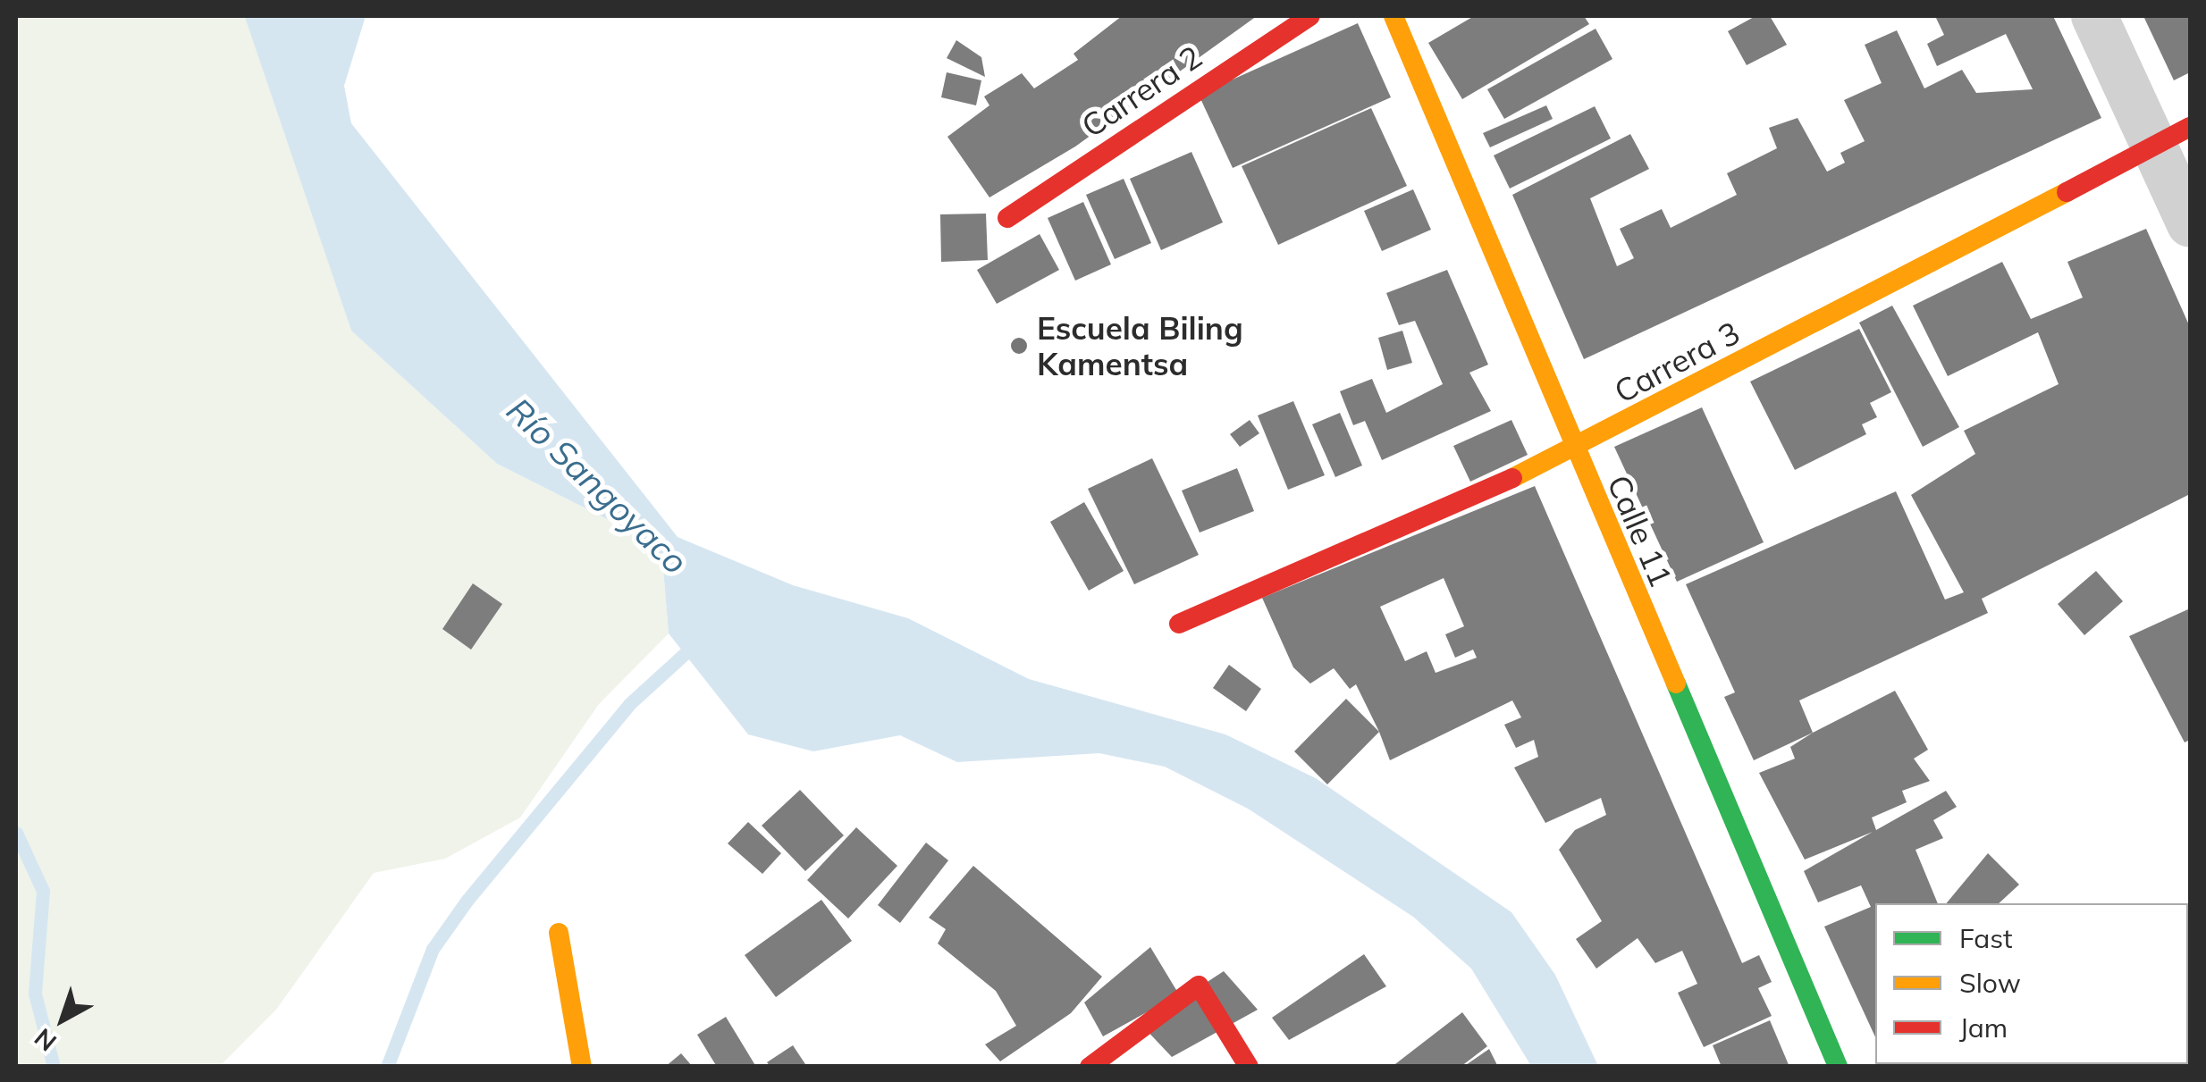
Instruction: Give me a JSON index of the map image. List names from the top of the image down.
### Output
{
  "streets": {
    "street": ["Carrera 2", "Carrera 3", "Calle 11"]
  },
  "crossings": [
    ["Carrera 3", "Calle 11"]
  ],
  "water": ["Río Sangoyaco"],
  "places": ["Escuela Biling Kamentsa"],
  "legend": ["Fast", "Slow", "Jam"],
  "north": "bottom left"
}
